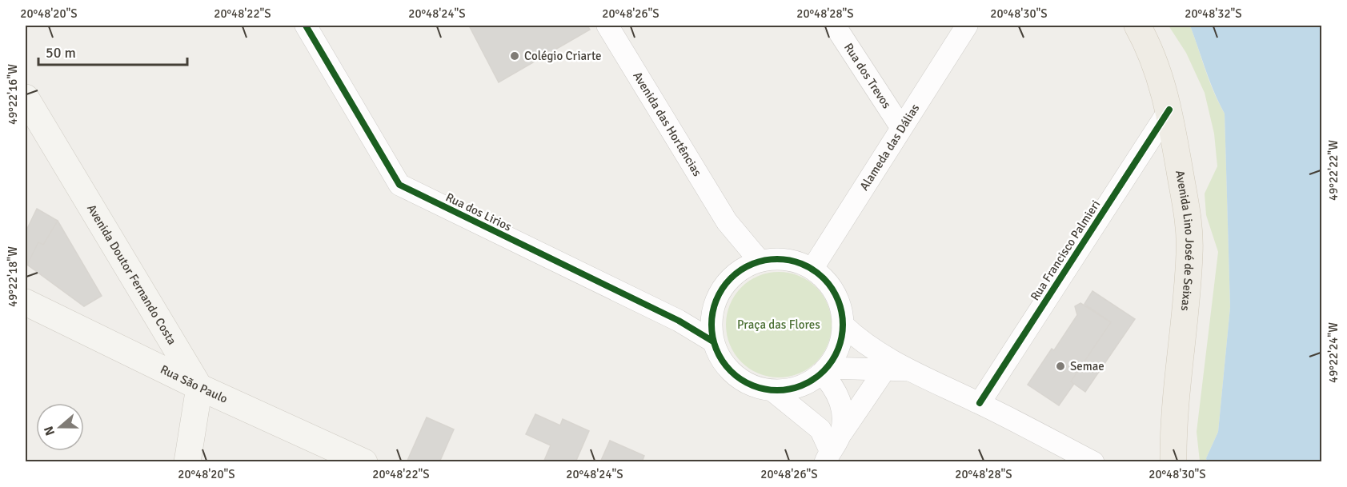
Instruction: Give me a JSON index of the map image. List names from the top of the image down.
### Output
{
  "streets": {
    "main road": ["Avenida Lino José de Seixas", "Avenida Doutor Fernando Costa", "Rua São Paulo"],
    "street": [
      "Rua dos Trevos",
      "Avenida das Hortências",
      "Alameda das Dálias",
      "Rua dos Lirios",
      "Rua Francisco Palmieri"
    ]
  },
  "crossings": [
    ["Rua dos Trevos", "Alameda das Dálias"],
    ["Avenida das Hortências", "Alameda das Dálias"],
    ["Avenida das Hortências", "Rua dos Lirios"],
    ["Alameda das Dálias", "Rua dos Lirios"],
    ["Avenida Lino José de Seixas", "Rua Francisco Palmieri"],
    ["Avenida Doutor Fernando Costa", "Rua São Paulo"]
  ],
  "parks": ["Praça das Flores"],
  "places": ["Colégio Criarte", "Semae"],
  "scale_bar": "50 m",
  "north": "left",
  "coordinates": [
    "20°48'20\"S",
    "20°48'22\"S",
    "20°48'24\"S",
    "20°48'26\"S",
    "20°48'28\"S",
    "20°48'30\"S",
    "20°48'32\"S",
    "49°22'16\"W",
    "49°22'22\"W",
    "49°22'18\"W",
    "49°22'24\"W"
  ]
}
